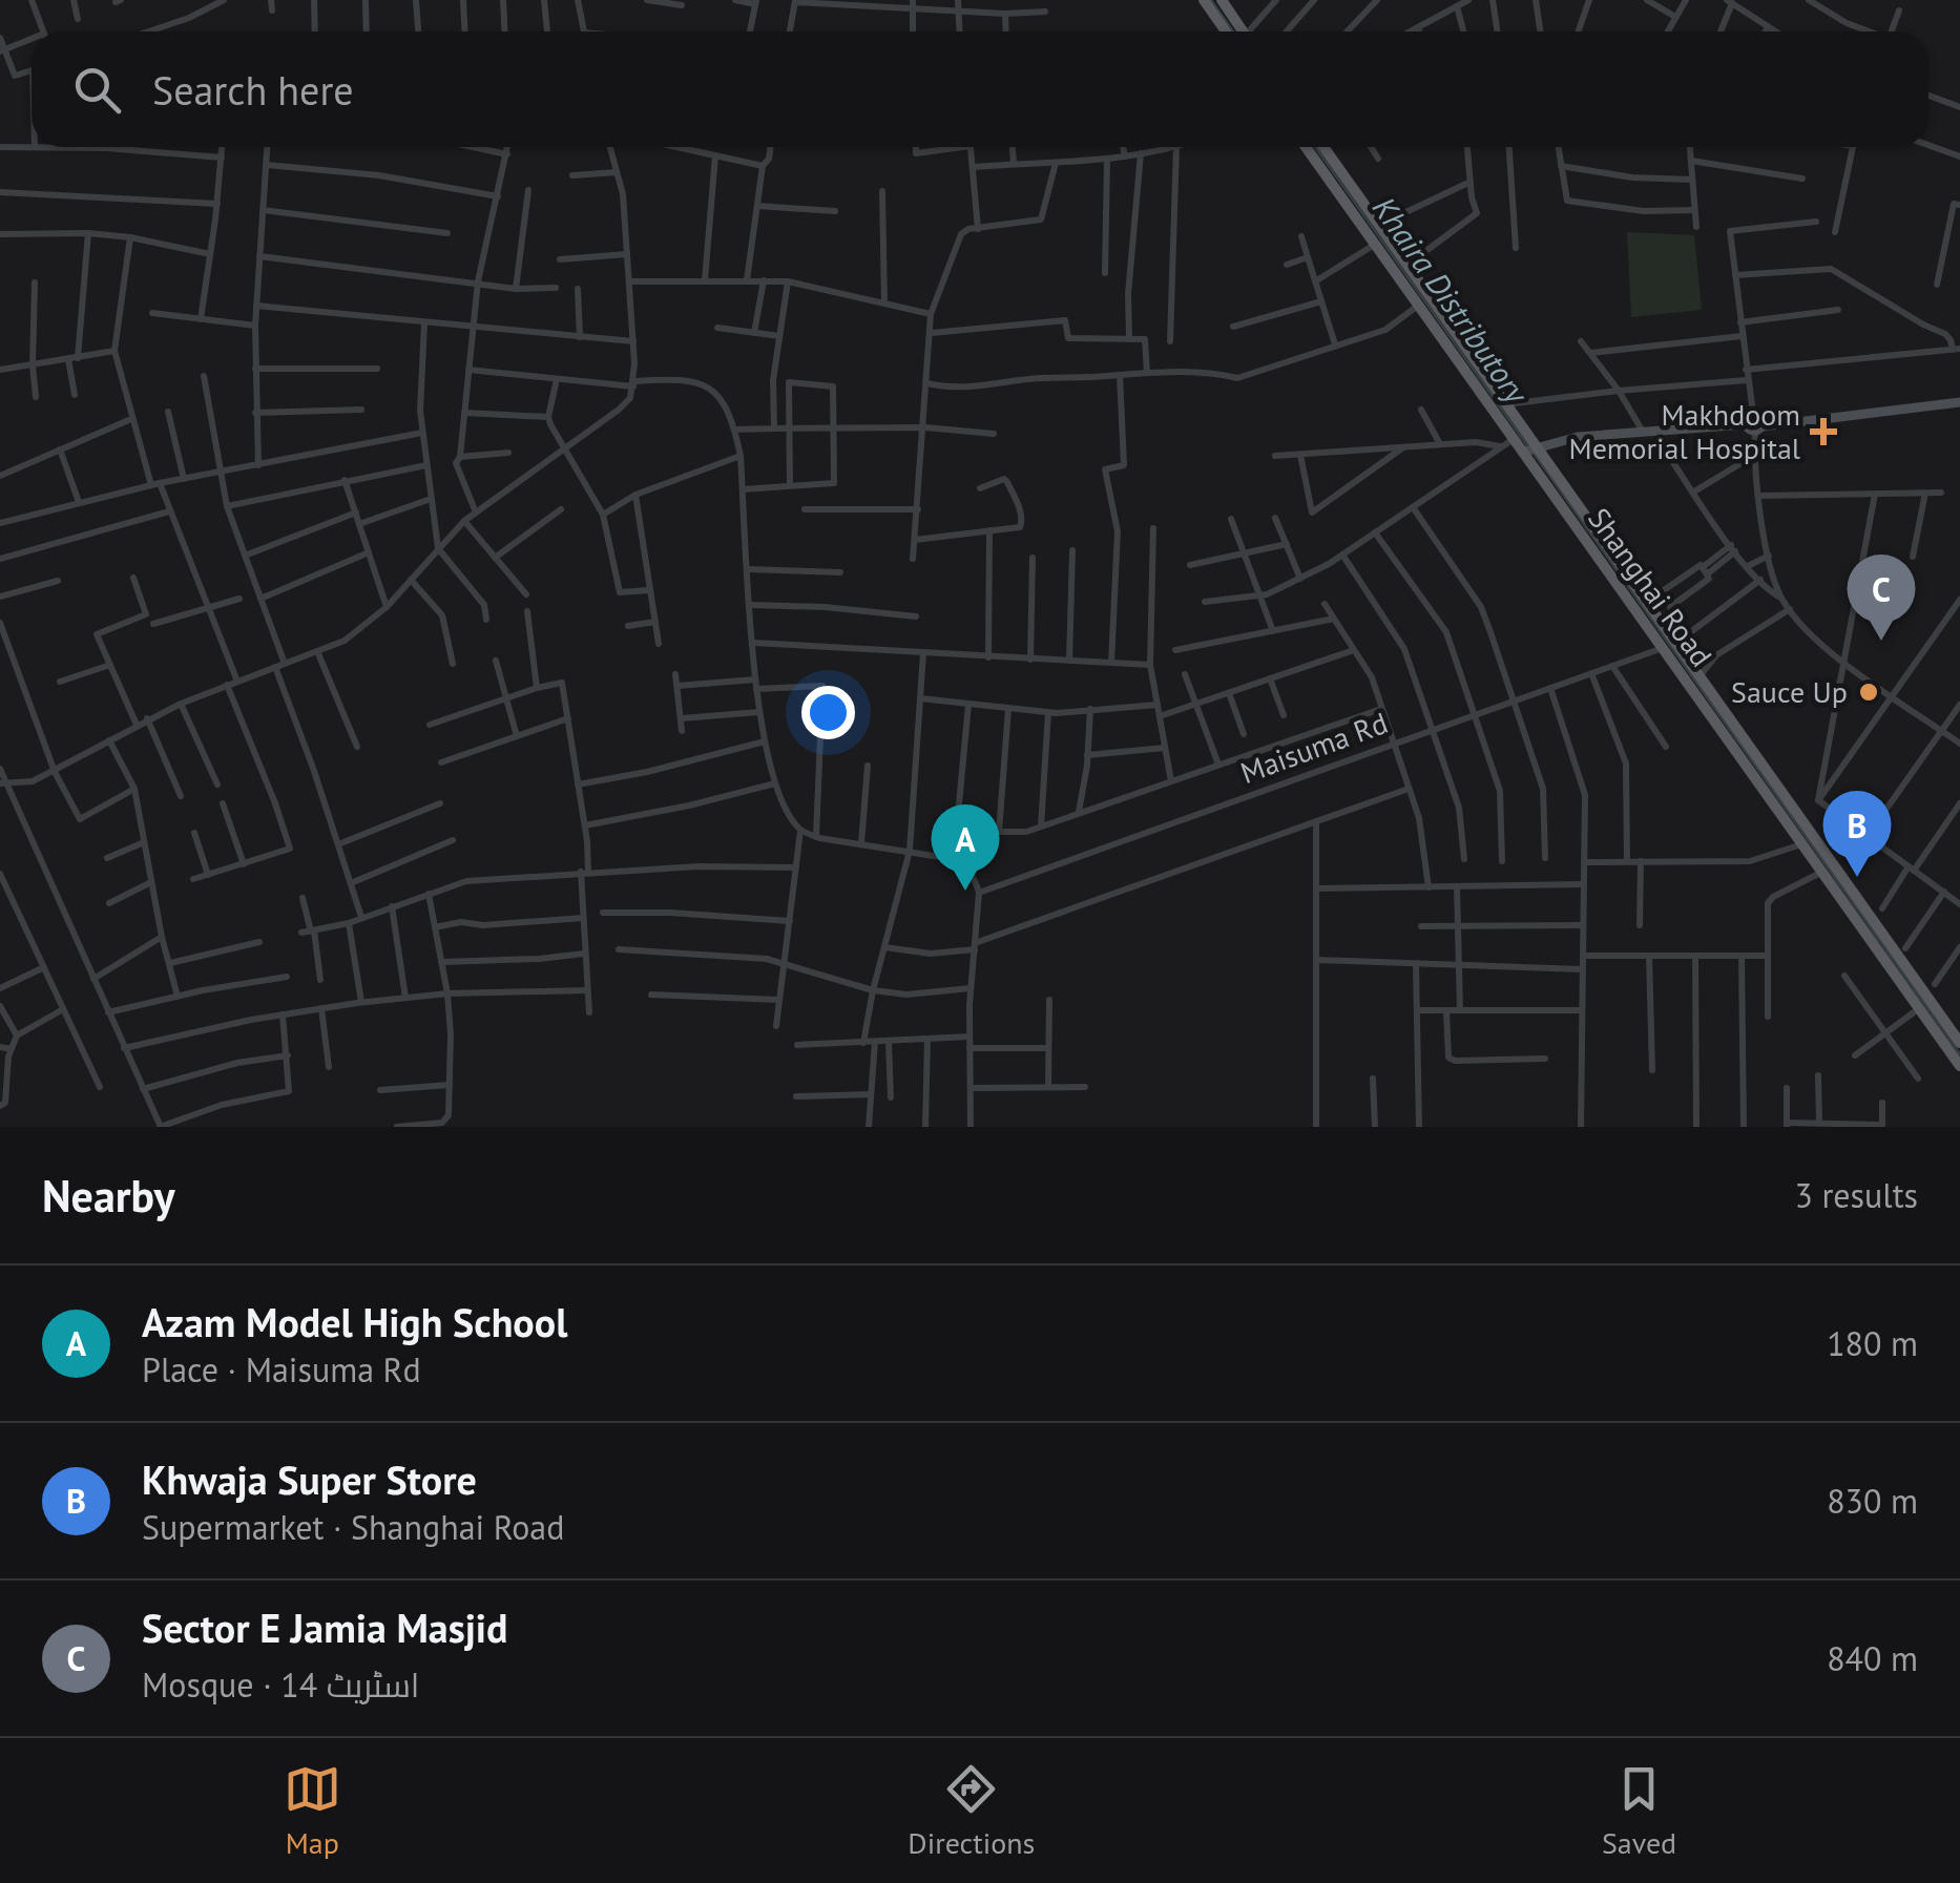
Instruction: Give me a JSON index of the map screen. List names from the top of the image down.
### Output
{
  "streets": {
    "main road": ["Shanghai Road"],
    "street": ["Maisuma Rd"]
  },
  "crossings": [
    ["Shanghai Road", "Maisuma Rd"]
  ],
  "water": ["Khaira Distributory"],
  "places": {
    "health": ["Makhdoom Memorial Hospital"],
    "other": ["Sauce Up"]
  },
  "page": {
    "search": "Search here",
    "pins": ["C", "B", "A"],
    "heading": ["Nearby", "3 results"],
    "list": [
      {
        "mark": "A",
        "name": "Azam Model High School",
        "note": "Place · Maisuma Rd",
        "value": "180 m"
      },
      {
        "mark": "B",
        "name": "Khwaja Super Store",
        "note": "Supermarket · Shanghai Road",
        "value": "830 m"
      },
      {
        "mark": "C",
        "name": "Sector E Jamia Masjid",
        "note": "Mosque · اسٹریٹ 14",
        "value": "840 m"
      }
    ],
    "nav": ["Map", "Directions", "Saved"]
  }
}
